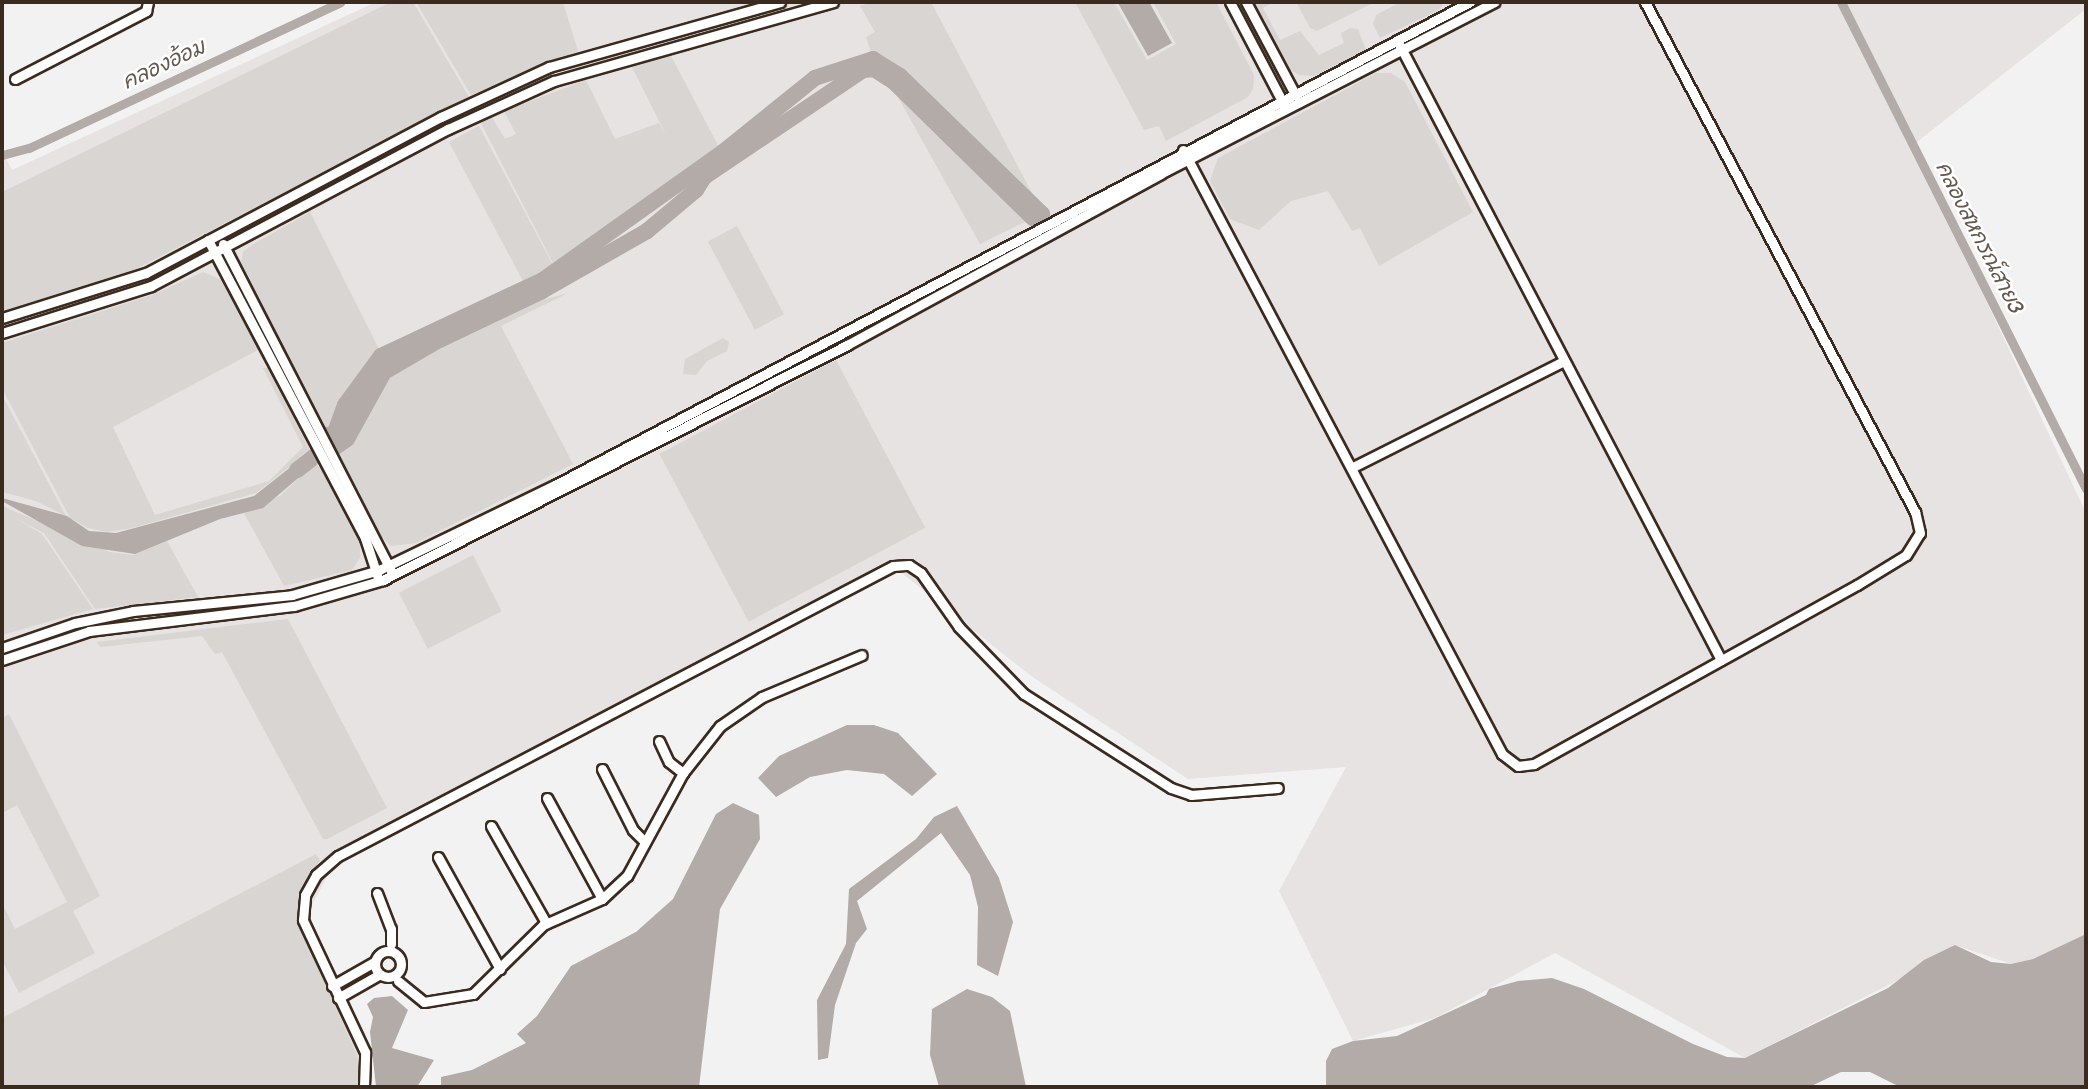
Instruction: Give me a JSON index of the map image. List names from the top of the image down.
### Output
{
  "water": ["คลองอ้อม", "คลองสหกรณ์สาย3"]
}
